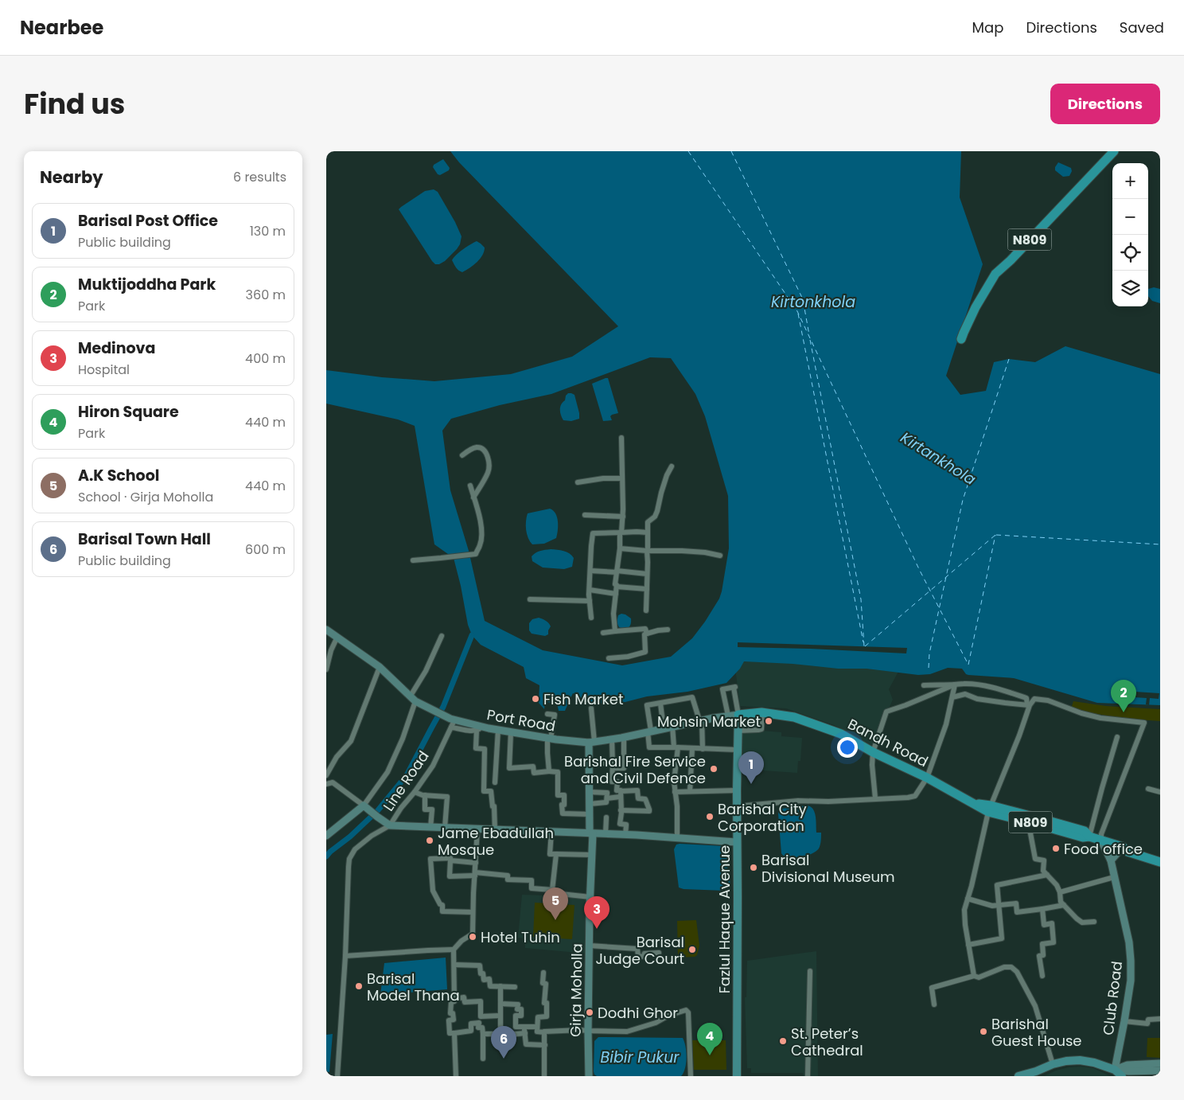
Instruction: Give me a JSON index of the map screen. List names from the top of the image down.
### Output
{
  "streets": {
    "highway": ["N809", "Bandh Road"],
    "main road": [
      "Port Road",
      "Fazlul Haque Avenue",
      "Girja Moholla",
      "Club Road"
    ],
    "street": ["Line Road"]
  },
  "crossings": [
    ["Port Road", "Bandh Road"],
    ["Port Road", "Line Road"],
    ["Port Road", "Fazlul Haque Avenue"],
    ["Port Road", "Girja Moholla"],
    ["Bandh Road", "Fazlul Haque Avenue"],
    ["Bandh Road", "Club Road"]
  ],
  "water": ["Kirtonkhola", "Kirtankhola", "Bibir Pukur"],
  "places": [
    "Fish Market",
    "Mohsin Market",
    "Barishal Fire Service and Civil Defence",
    "Barishal City Corporation",
    "Jame Ebadullah Mosque",
    "Food office",
    "Barisal Divisional Museum",
    "Hotel Tuhin",
    "Barisal Judge Court",
    "Barisal Model Thana",
    "Dodhi Ghor",
    "Barishal Guest House",
    "St. Peter’s Cathedral"
  ],
  "page": {
    "header": "Nearbee",
    "nav": ["Map", "Directions", "Saved"],
    "title": "Find us",
    "buttons": "Directions",
    "heading": ["Nearby", "6 results"],
    "map_buttons": ["+", "−"],
    "list": [
      {
        "mark": "1",
        "name": "Barisal Post Office",
        "note": "Public building",
        "value": "130 m"
      },
      {
        "mark": "2",
        "name": "Muktijoddha Park",
        "note": "Park",
        "value": "360 m"
      },
      {
        "mark": "3",
        "name": "Medinova",
        "note": "Hospital",
        "value": "400 m"
      },
      {
        "mark": "4",
        "name": "Hiron Square",
        "note": "Park",
        "value": "440 m"
      },
      {
        "mark": "5",
        "name": "A.K School",
        "note": "School · Girja Moholla",
        "value": "440 m"
      },
      {
        "mark": "6",
        "name": "Barisal Town Hall",
        "note": "Public building",
        "value": "600 m"
      }
    ],
    "pins": [
      "2",
      "1",
      "5",
      "3",
      "4",
      "6"
    ]
  }
}
